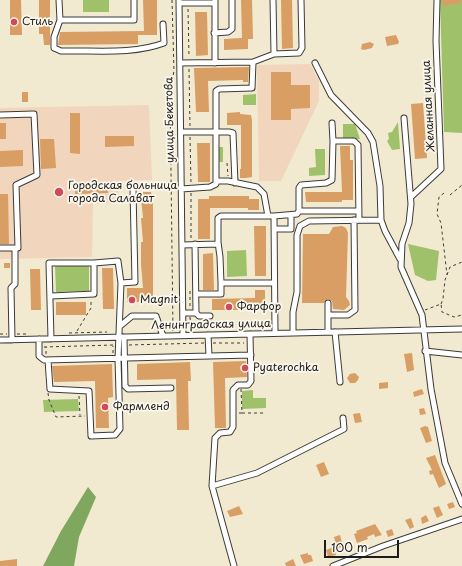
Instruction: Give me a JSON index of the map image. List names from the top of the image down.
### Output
{
  "streets": {
    "street": ["Желанная улица", "улица Бекетова", "Ленинградская улица"]
  },
  "crossings": [
    ["улица Бекетова", "Ленинградская улица"]
  ],
  "places": [
    "Стиль",
    "Городская больница города Салават",
    "Magnit",
    "Фарфор",
    "Pyaterochka",
    "Фармленд"
  ],
  "scale_bar": "100 m"
}
